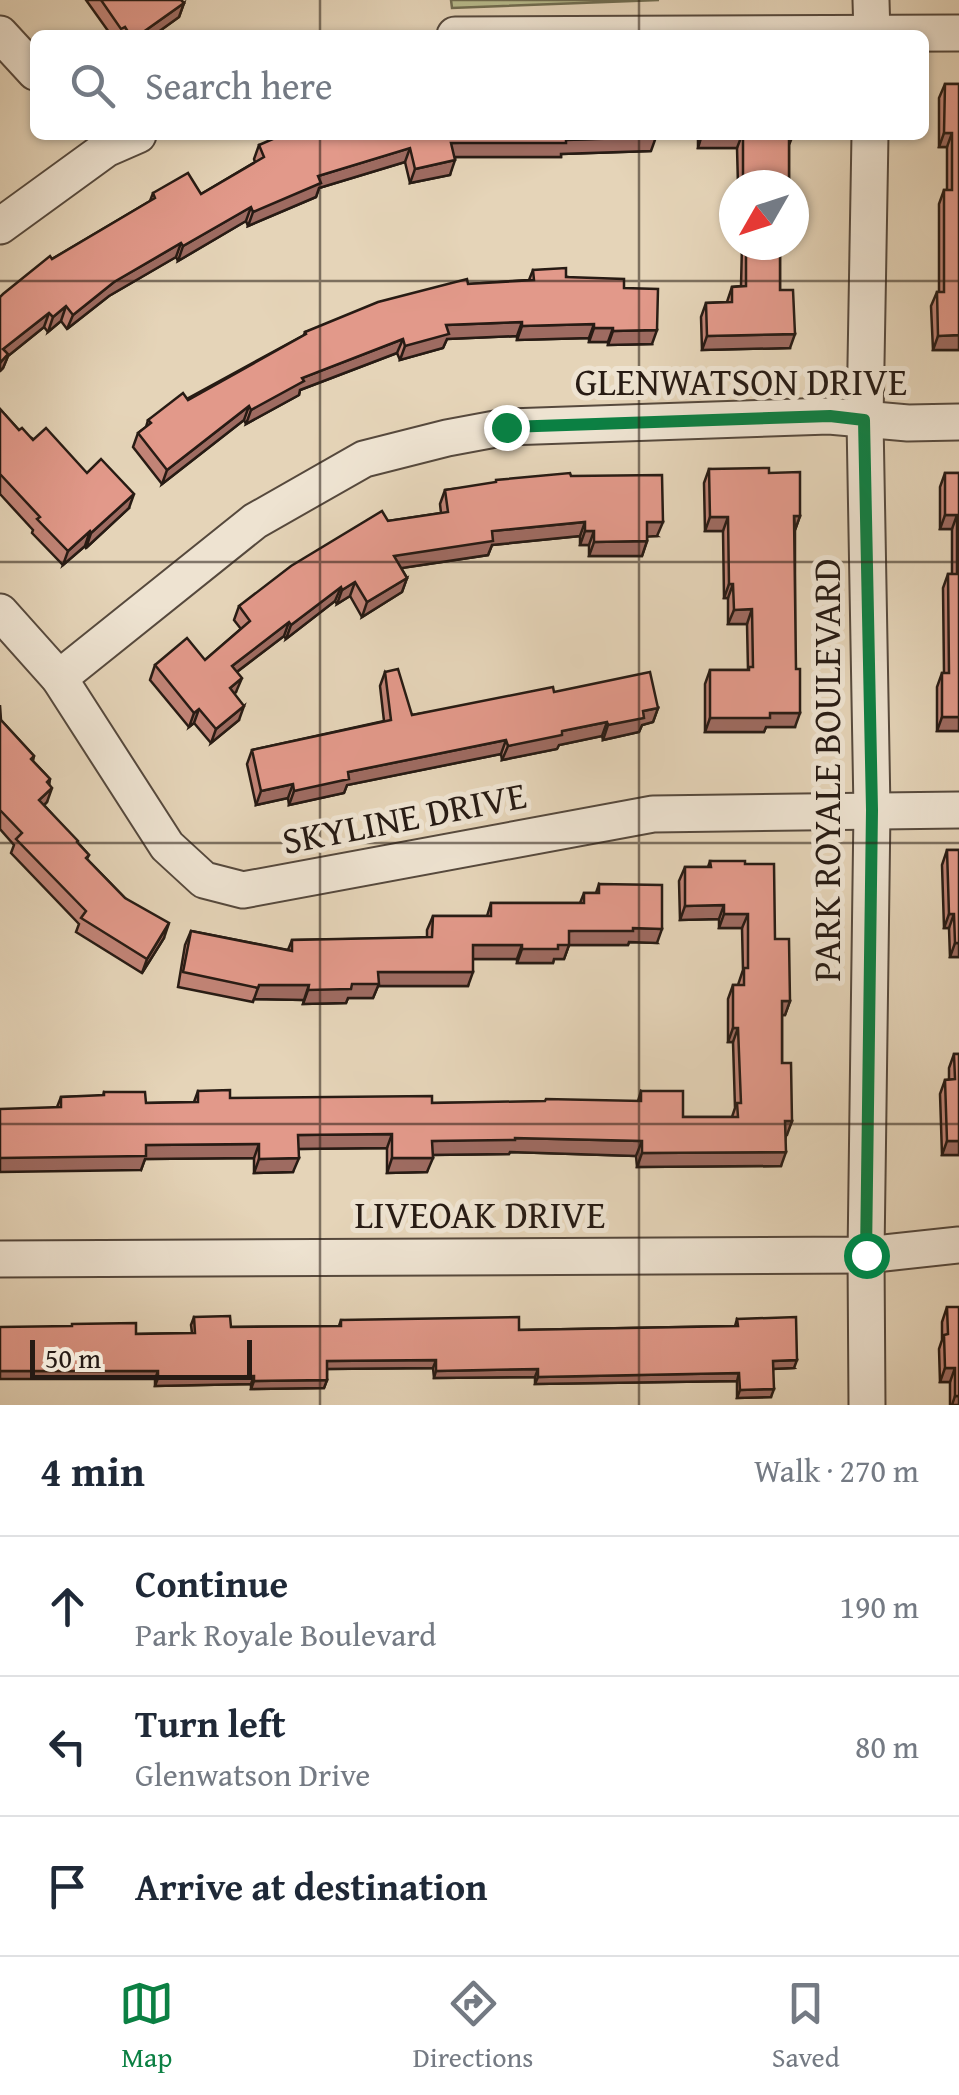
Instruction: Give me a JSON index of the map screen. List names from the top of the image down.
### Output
{
  "streets": {
    "street": [
      "GLENWATSON DRIVE",
      "PARK ROYALE BOULEVARD",
      "SKYLINE DRIVE",
      "LIVEOAK DRIVE"
    ]
  },
  "crossings": [
    ["GLENWATSON DRIVE", "PARK ROYALE BOULEVARD"],
    ["GLENWATSON DRIVE", "SKYLINE DRIVE"],
    ["PARK ROYALE BOULEVARD", "SKYLINE DRIVE"],
    ["PARK ROYALE BOULEVARD", "LIVEOAK DRIVE"]
  ],
  "scale_bar": "50 m",
  "north": "bottom left",
  "page": {
    "search": "Search here",
    "scale": "50 m",
    "heading": ["4 min", "Walk · 270 m"],
    "list": [
      ["Continue", "Park Royale Boulevard", "190 m"],
      ["Turn left", "Glenwatson Drive", "80 m"],
      "Arrive at destination"
    ],
    "nav": ["Map", "Directions", "Saved"]
  }
}
